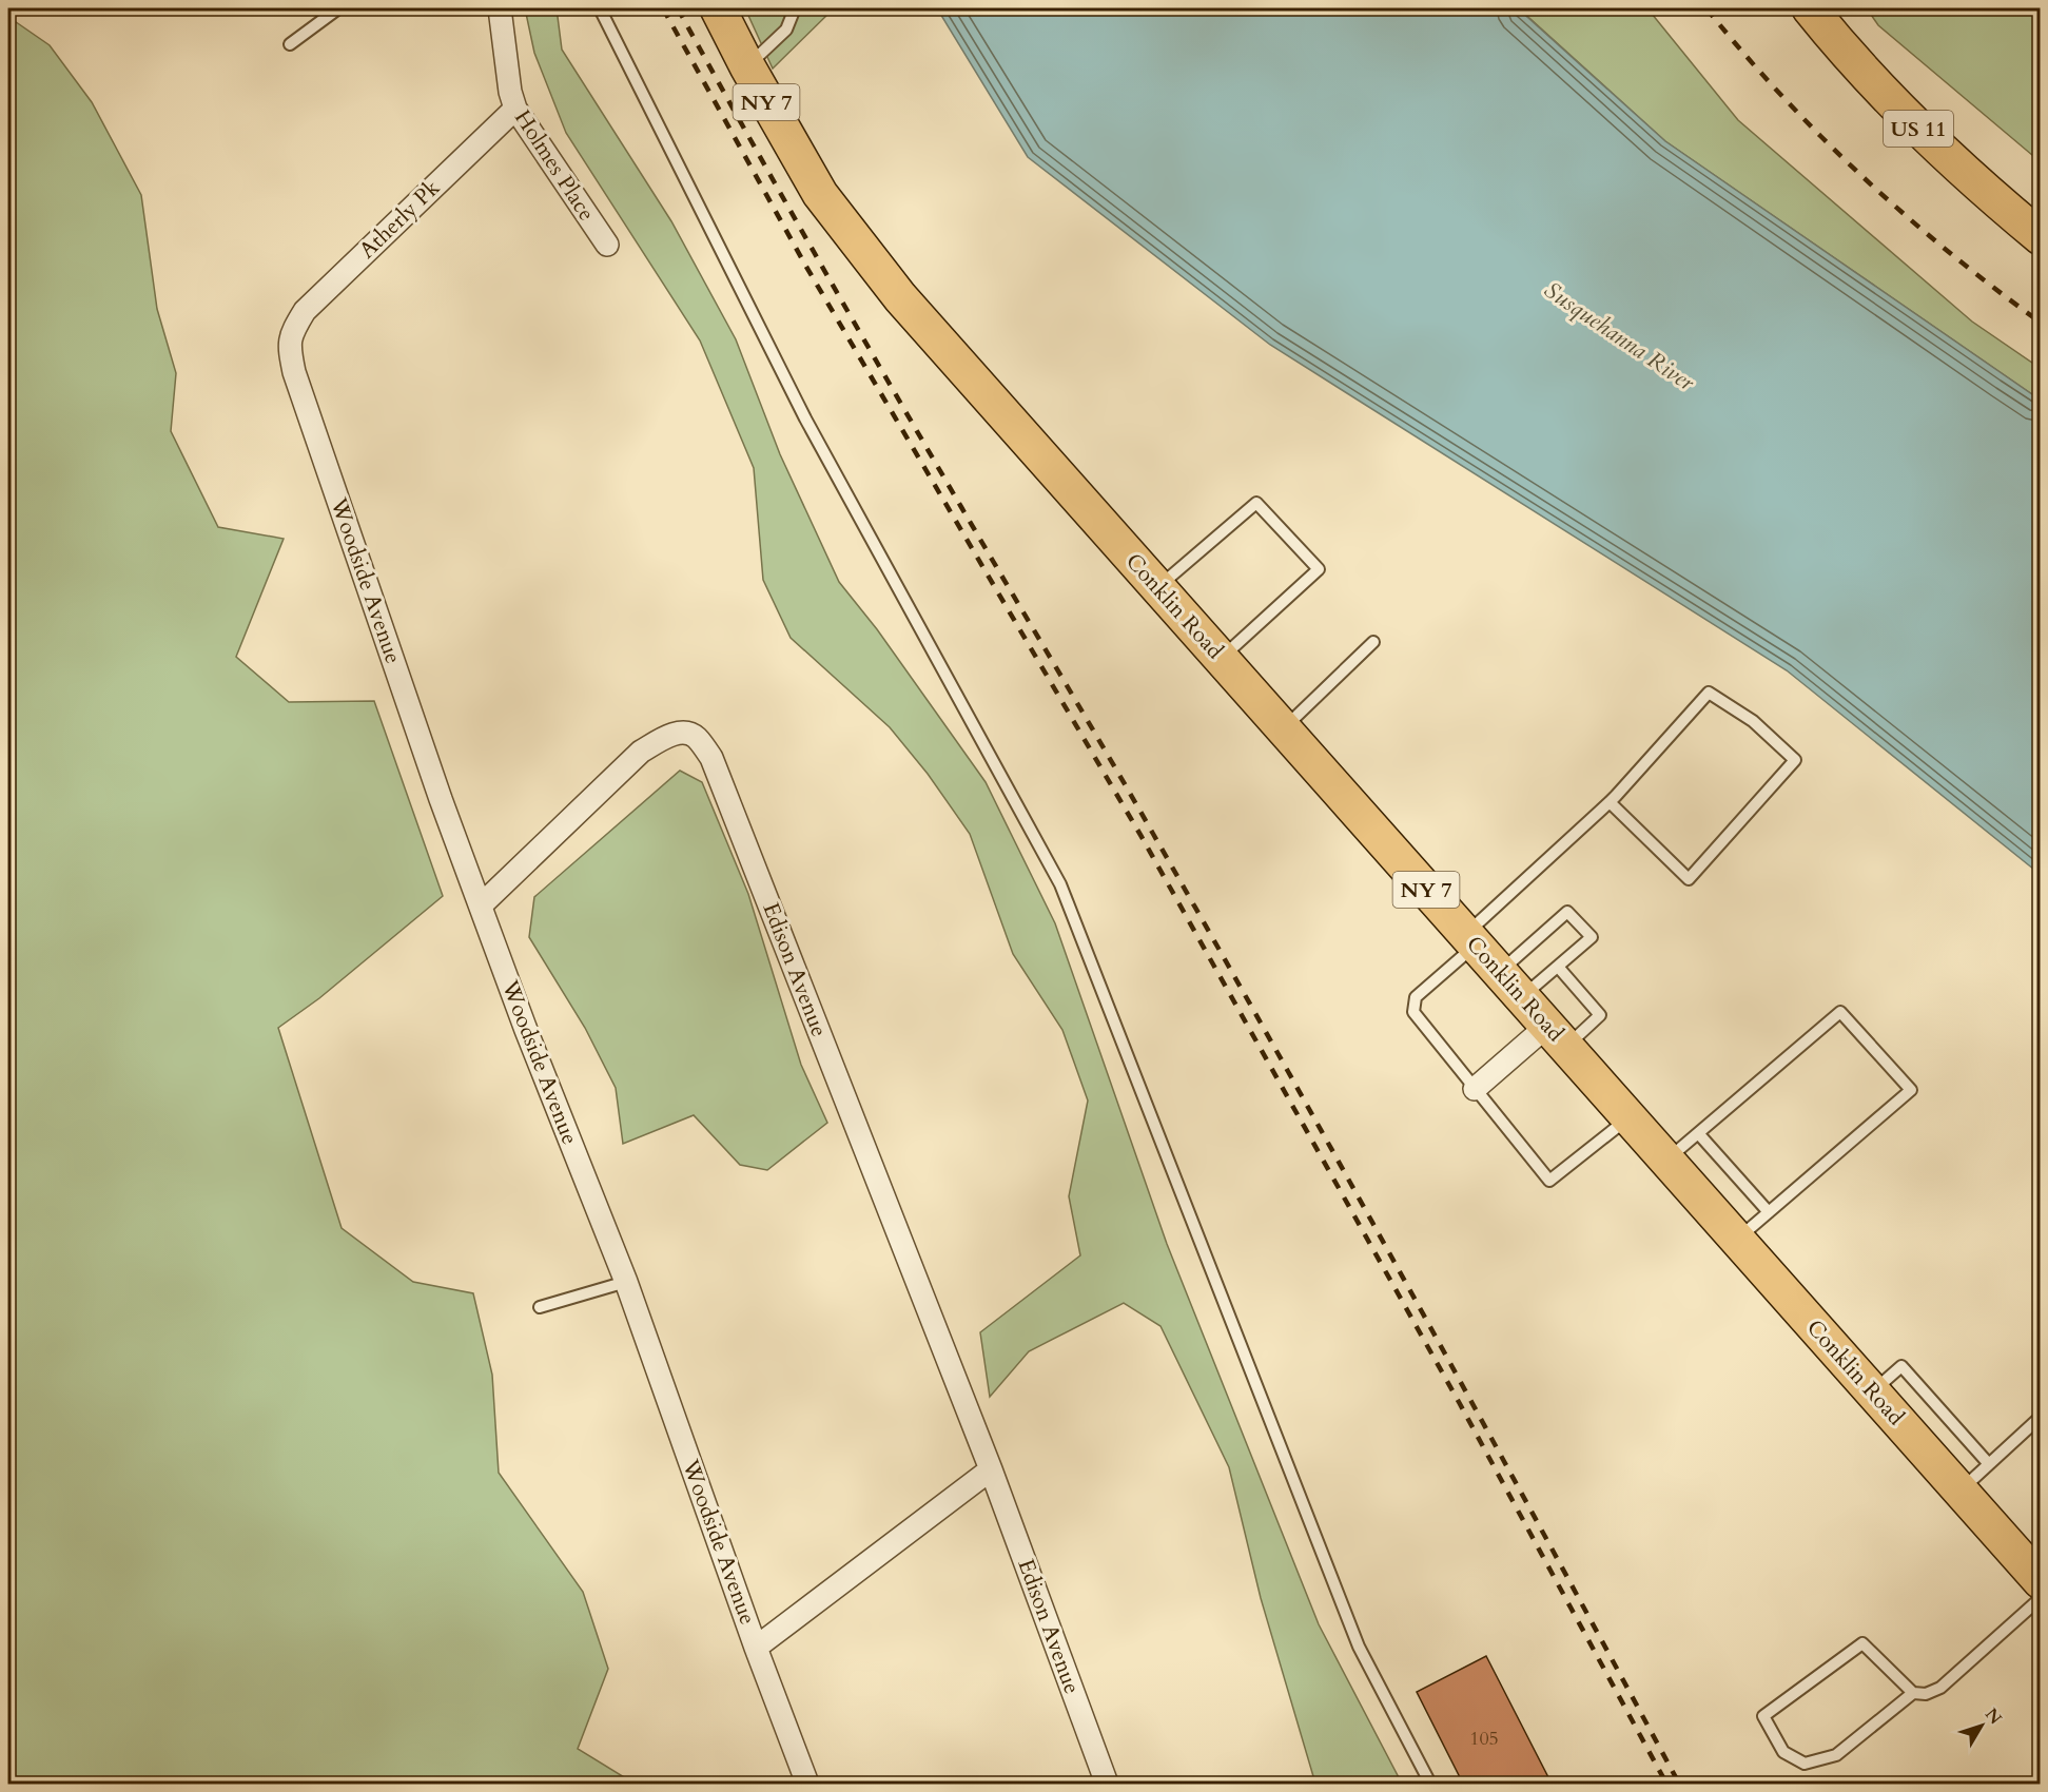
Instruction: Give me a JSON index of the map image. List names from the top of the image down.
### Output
{
  "streets": {
    "main road": ["NY 7", "US 11", "Conklin Road"],
    "street": [
      "Holmes Place",
      "Atherly Pk",
      "Woodside Avenue",
      "Edison Avenue"
    ]
  },
  "crossings": [
    ["NY 7", "Conklin Road"],
    ["Holmes Place", "Atherly Pk"],
    ["Atherly Pk", "Woodside Avenue"],
    ["Woodside Avenue", "Edison Avenue"]
  ],
  "water": ["Susquehanna River"],
  "house_numbers": ["105"],
  "north": "top right"
}
